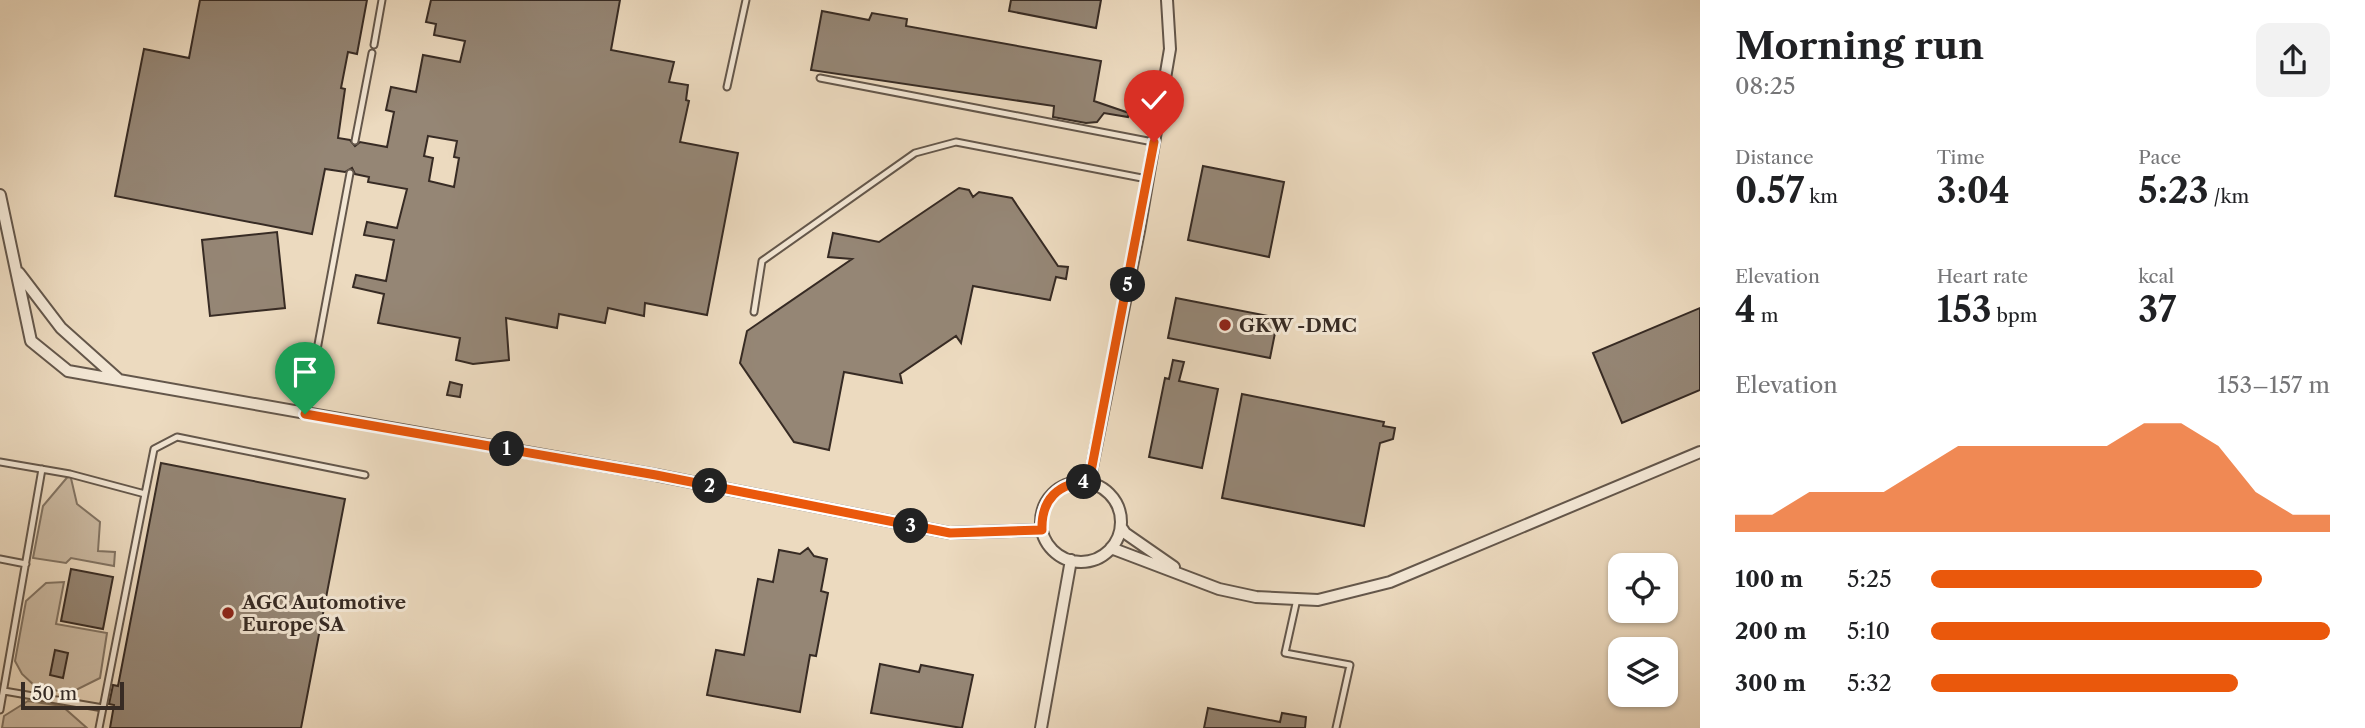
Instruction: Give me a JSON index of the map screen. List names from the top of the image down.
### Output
{
  "places": ["GKW -DMC", "AGC Automotive Europe SA"],
  "scale_bar": "50 m",
  "page": {
    "heading": ["Morning run", "08:25"],
    "stats": [
      ["Distance", "0.57 km"],
      ["Time", "3:04"],
      ["Pace", "5:23 /km"],
      ["Elevation", "4 m"],
      ["Heart rate", "153 bpm"],
      ["kcal", "37"]
    ],
    "pins": [
      "5",
      "1",
      "4",
      "2",
      "3"
    ],
    "chart": ["Elevation", "153–157 m"],
    "list": [
      {
        "name": "100 m",
        "note": "5:25"
      },
      {
        "name": "200 m",
        "note": "5:10"
      },
      {
        "name": "300 m",
        "note": "5:32"
      }
    ],
    "scale": "50 m"
  }
}
